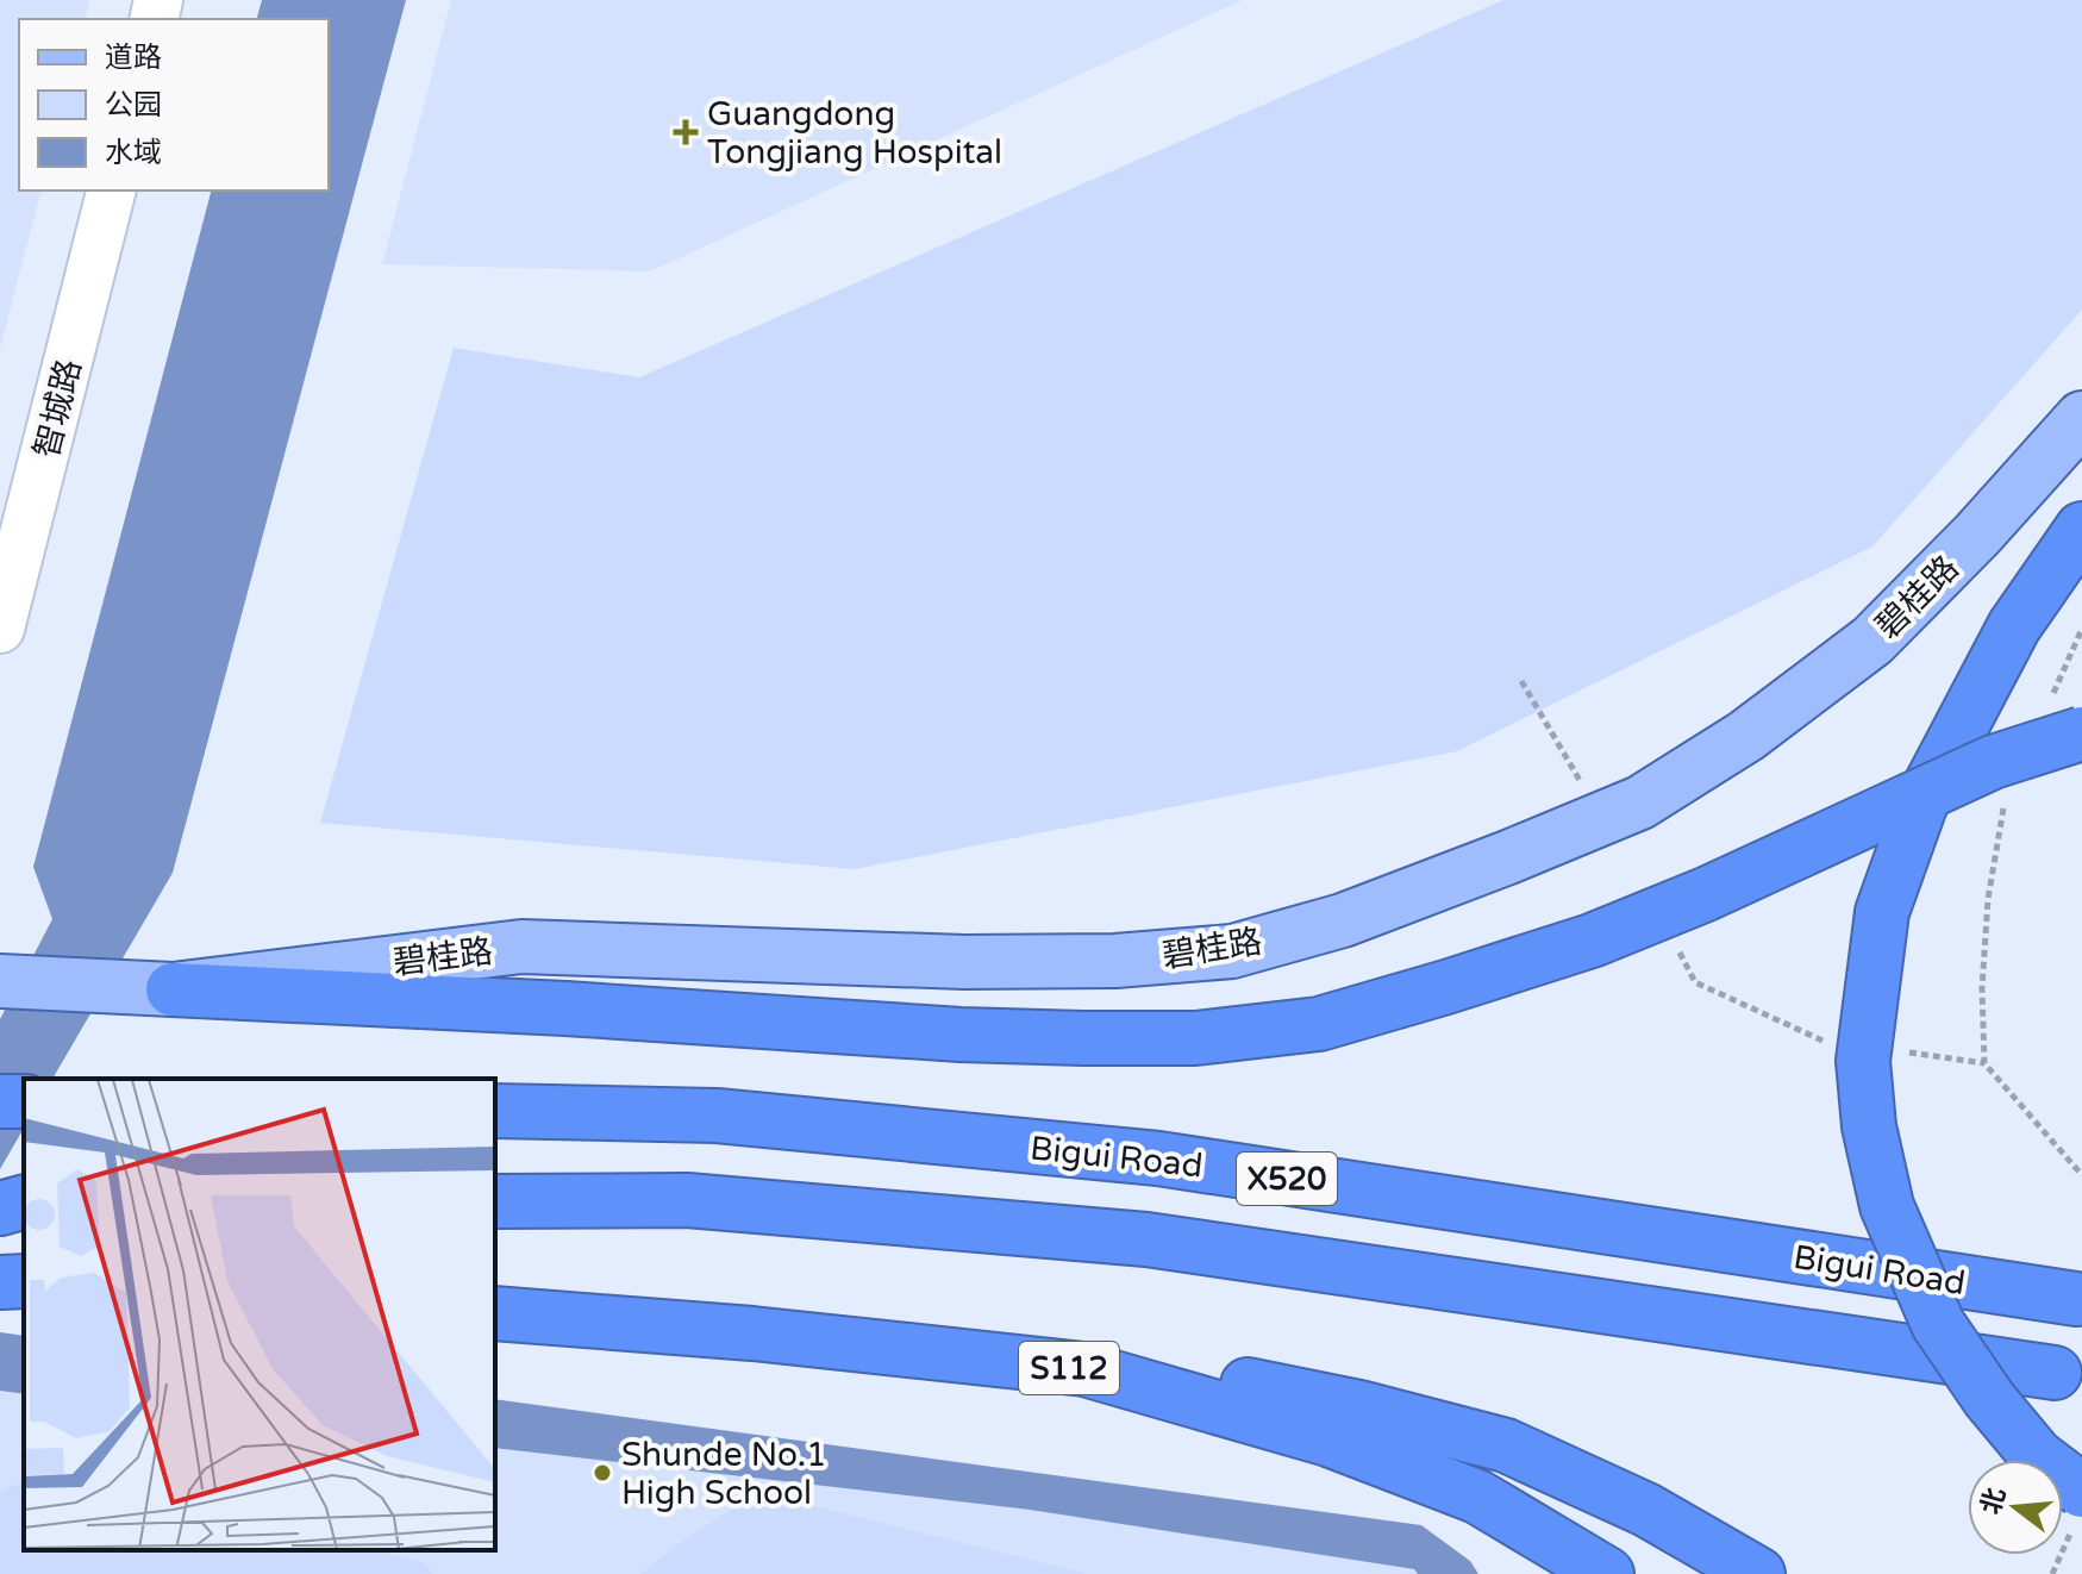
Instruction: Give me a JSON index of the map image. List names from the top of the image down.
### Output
{
  "streets": {
    "highway": ["Bigui Road", "X520", "S112"],
    "main road": ["碧桂路"],
    "street": ["智城路"]
  },
  "places": {
    "health": ["Guangdong Tongjiang Hospital"],
    "other": ["Shunde No.1 High School"]
  },
  "legend": ["道路", "公园", "水域"],
  "north": "left"
}
